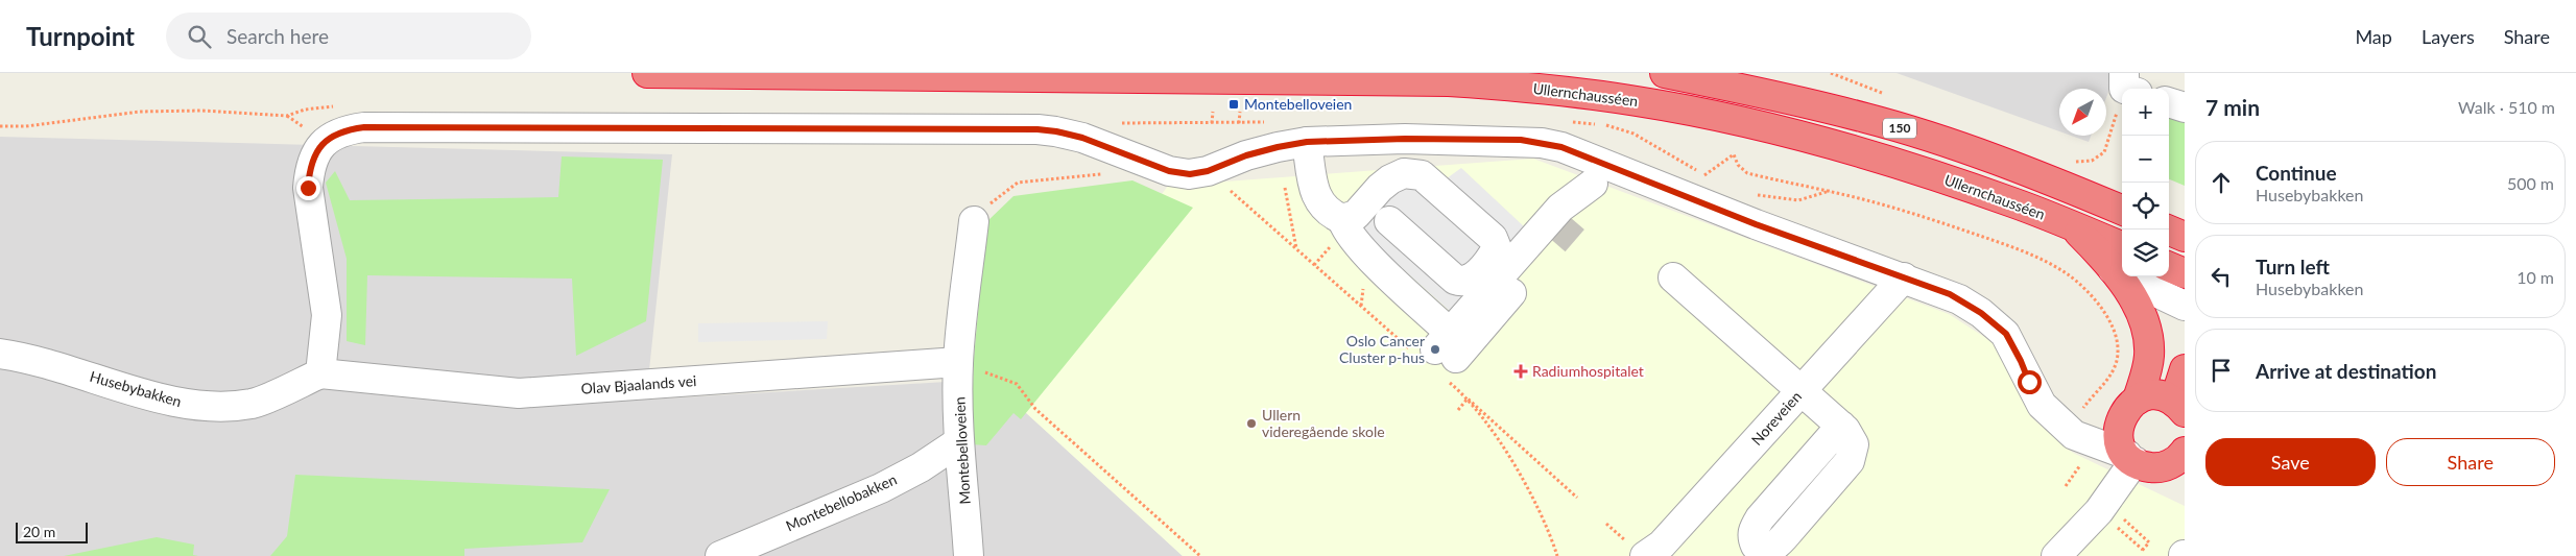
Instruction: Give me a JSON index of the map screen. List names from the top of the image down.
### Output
{
  "streets": {
    "highway": ["Ullernchausséen", "150"],
    "street": [
      "Olav Bjaalands vei",
      "Husebybakken",
      "Noreveien",
      "Montebelloveien",
      "Montebellobakken"
    ]
  },
  "crossings": [
    ["Ullernchausséen", "150"],
    ["Olav Bjaalands vei", "Husebybakken"],
    ["Olav Bjaalands vei", "Montebelloveien"],
    ["Montebelloveien", "Montebellobakken"]
  ],
  "places": {
    "transit": ["Montebelloveien"],
    "other": ["Oslo Cancer Cluster p-hus", "Ullern videregående skole"],
    "health": ["Radiumhospitalet"]
  },
  "scale_bar": "20 m",
  "north": "bottom left",
  "page": {
    "header": "Turnpoint",
    "search": "Search here",
    "nav": ["Map", "Layers", "Share"],
    "heading": ["7 min", "Walk · 510 m"],
    "map_buttons": ["+", "−"],
    "list": [
      ["Continue", "Husebybakken", "500 m"],
      ["Turn left", "Husebybakken", "10 m"],
      "Arrive at destination"
    ],
    "buttons": ["Save", "Share"],
    "scale": "20 m"
  }
}
